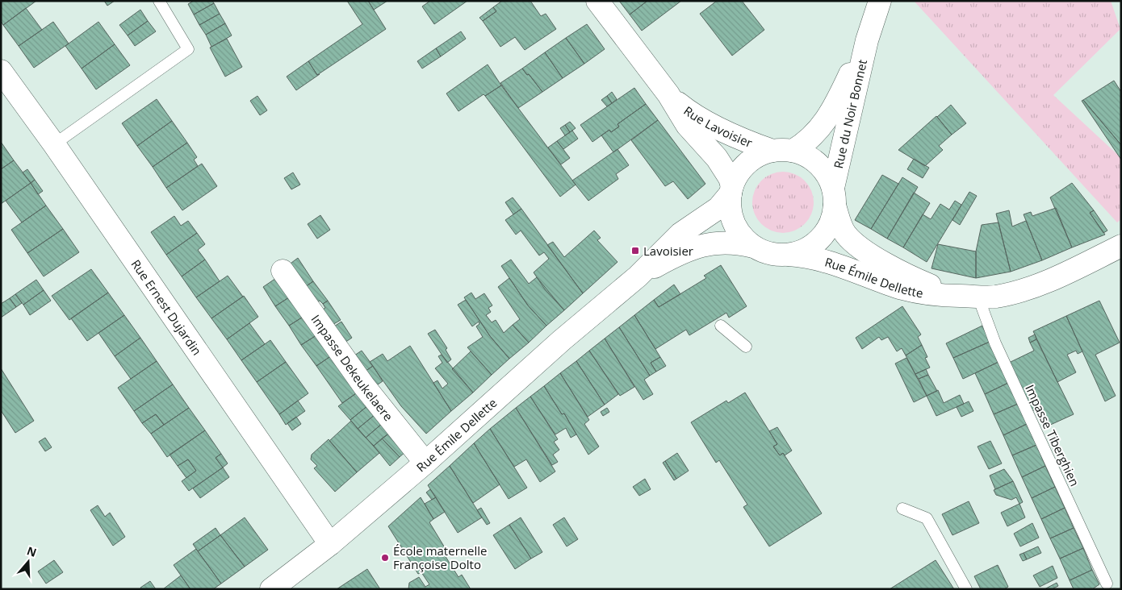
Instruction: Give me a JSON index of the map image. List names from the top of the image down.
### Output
{
  "streets": {
    "street": [
      "Rue du Noir Bonnet",
      "Rue Lavoisier",
      "Rue Émile Dellette",
      "Rue Ernest Dujardin",
      "Impasse Dekeukelaere"
    ],
    "lane": ["Impasse Tiberghien"]
  },
  "crossings": [
    ["Rue du Noir Bonnet", "Rue Lavoisier"],
    ["Rue du Noir Bonnet", "Rue Émile Dellette"],
    ["Rue Lavoisier", "Rue Émile Dellette"],
    ["Rue Émile Dellette", "Rue Ernest Dujardin"],
    ["Rue Émile Dellette", "Impasse Dekeukelaere"],
    ["Rue Émile Dellette", "Impasse Tiberghien"]
  ],
  "places": {
    "transit": ["Lavoisier"],
    "other": ["École maternelle Françoise Dolto"]
  },
  "north": "top"
}
